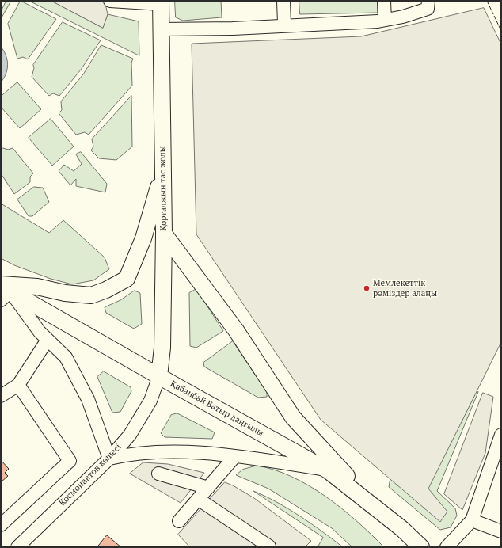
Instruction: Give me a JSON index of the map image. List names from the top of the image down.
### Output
{
  "streets": {
    "main road": ["Қорғалжын тас жолы", "Қабанбай Батыр даңғылы"],
    "street": ["Космонавтов көшесі"]
  },
  "crossings": [
    ["Қорғалжын тас жолы", "Қабанбай Батыр даңғылы"],
    ["Қорғалжын тас жолы", "Космонавтов көшесі"],
    ["Қабанбай Батыр даңғылы", "Космонавтов көшесі"]
  ],
  "places": ["Мемлекеттік рәміздер алаңы"]
}
